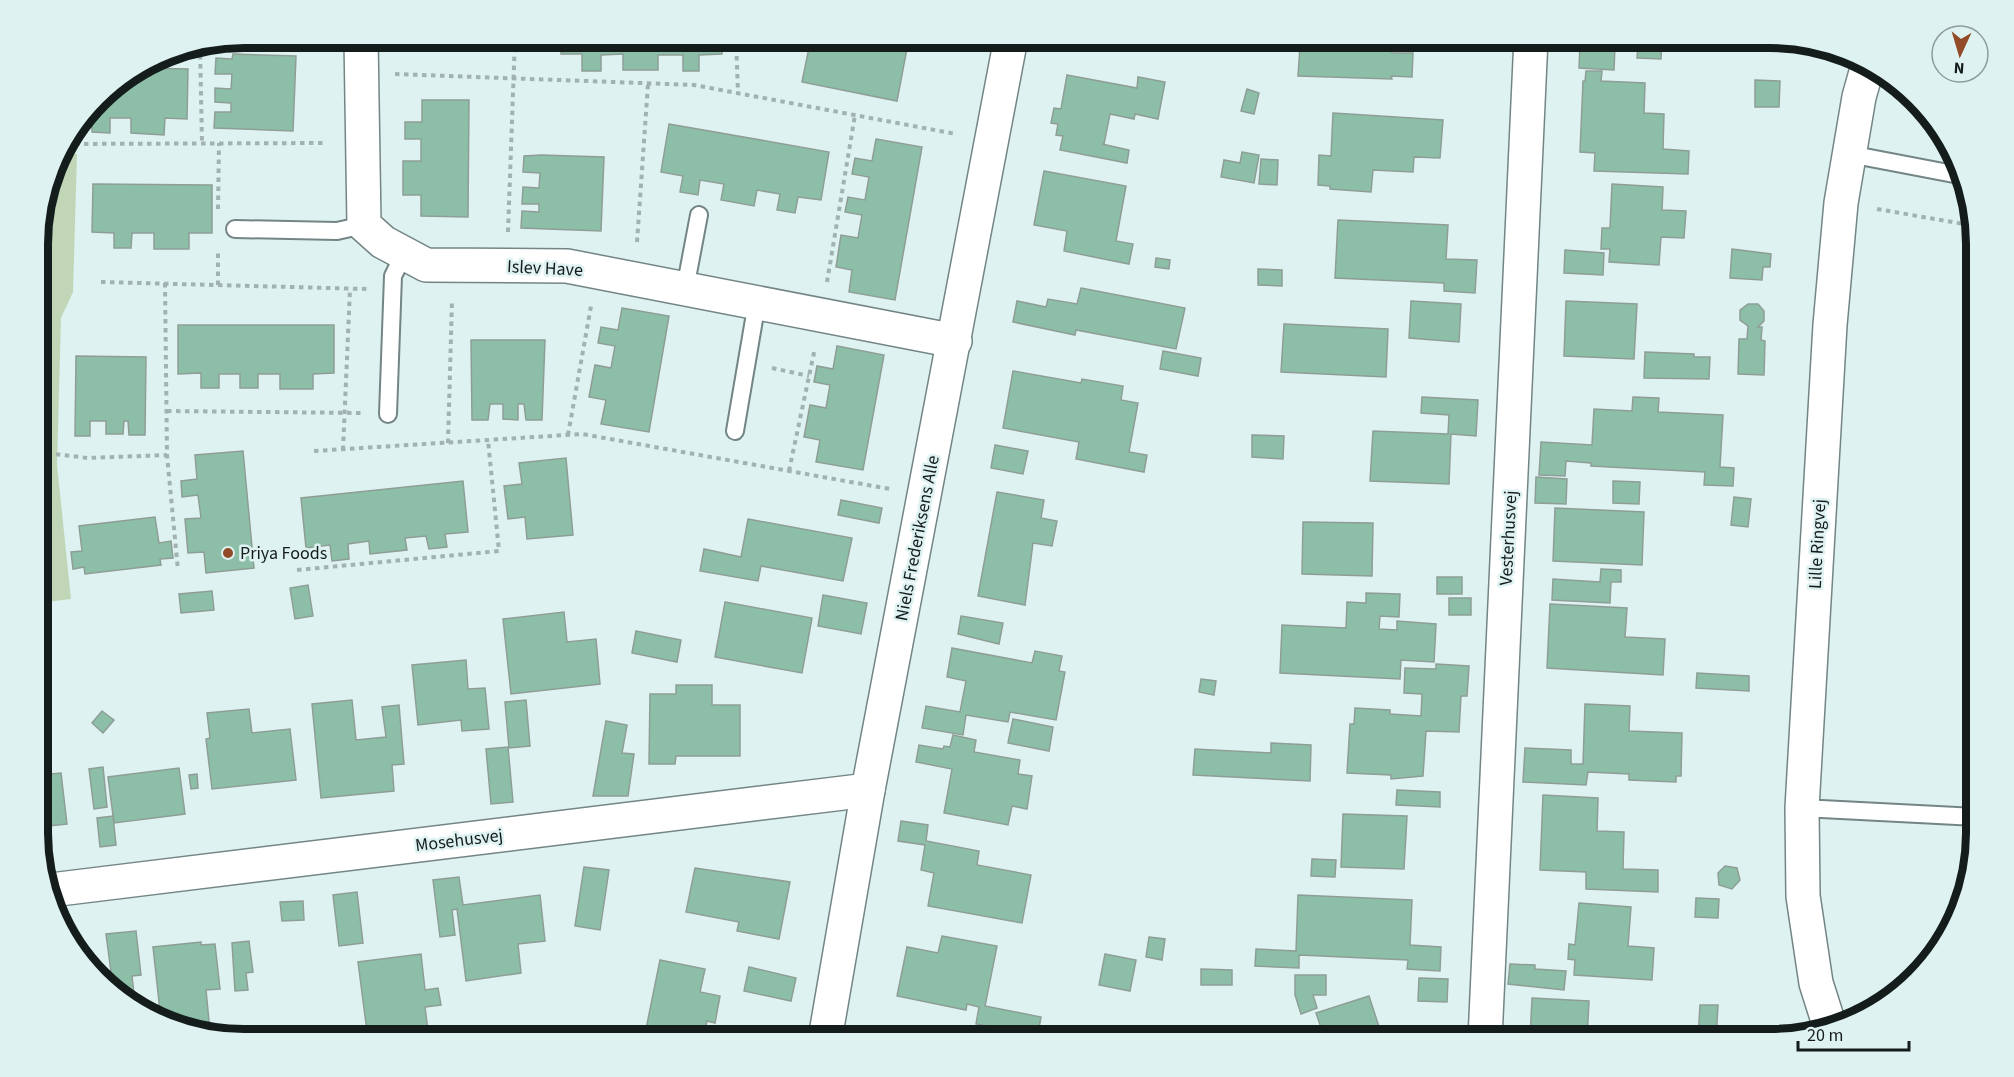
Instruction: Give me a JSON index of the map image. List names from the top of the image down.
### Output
{
  "streets": {
    "street": [
      "Islev Have",
      "Niels Frederiksens Alle",
      "Vesterhusvej",
      "Lille Ringvej",
      "Mosehusvej"
    ]
  },
  "crossings": [
    ["Islev Have", "Niels Frederiksens Alle"],
    ["Niels Frederiksens Alle", "Mosehusvej"]
  ],
  "places": ["Priya Foods"],
  "scale_bar": "20 m",
  "north": "bottom"
}
